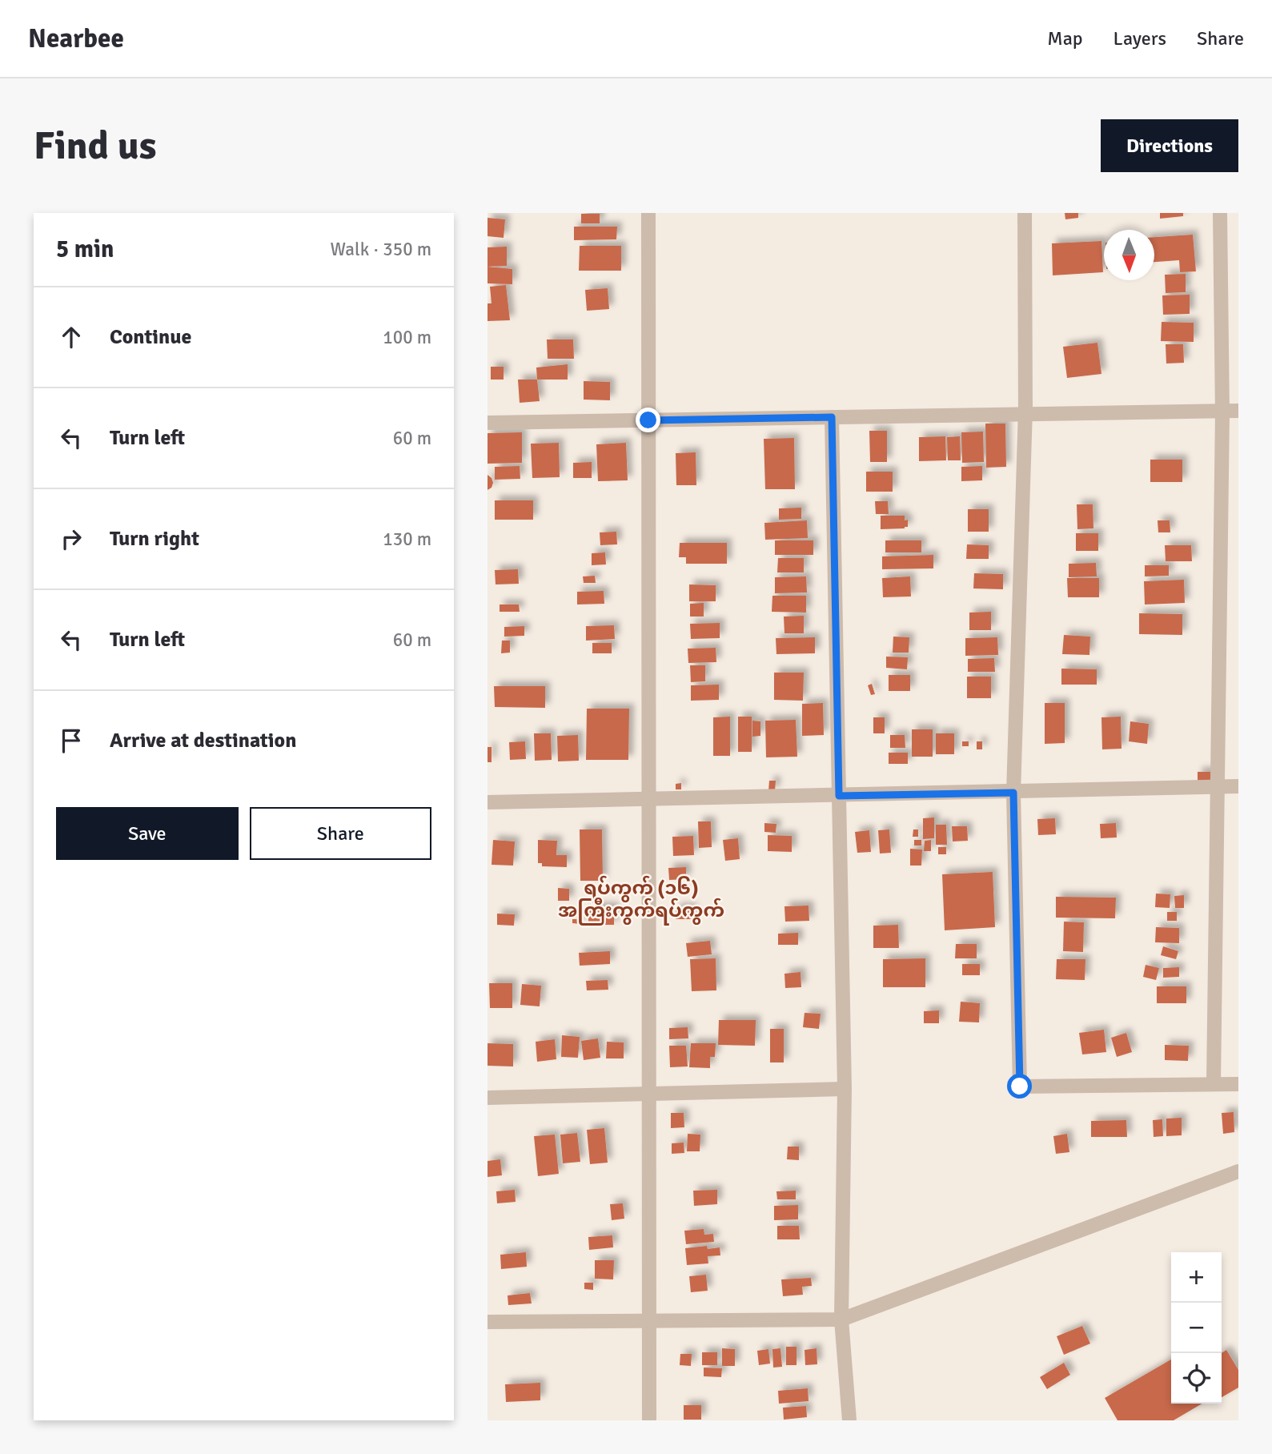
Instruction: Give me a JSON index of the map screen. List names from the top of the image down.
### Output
{
  "districts": ["ရပ်ကွက် (၁၆) အကြီးကွက်ရပ်ကွက်"],
  "north": "bottom",
  "page": {
    "header": "Nearbee",
    "nav": ["Map", "Layers", "Share"],
    "buttons": [
      "Directions",
      ["Save", "Share"]
    ],
    "title": "Find us",
    "heading": ["5 min", "Walk · 350 m"],
    "list": [
      ["Continue", "100 m"],
      ["Turn left", "60 m"],
      ["Turn right", "130 m"],
      ["Turn left", "60 m"],
      "Arrive at destination"
    ],
    "map_buttons": ["+", "−"]
  }
}
